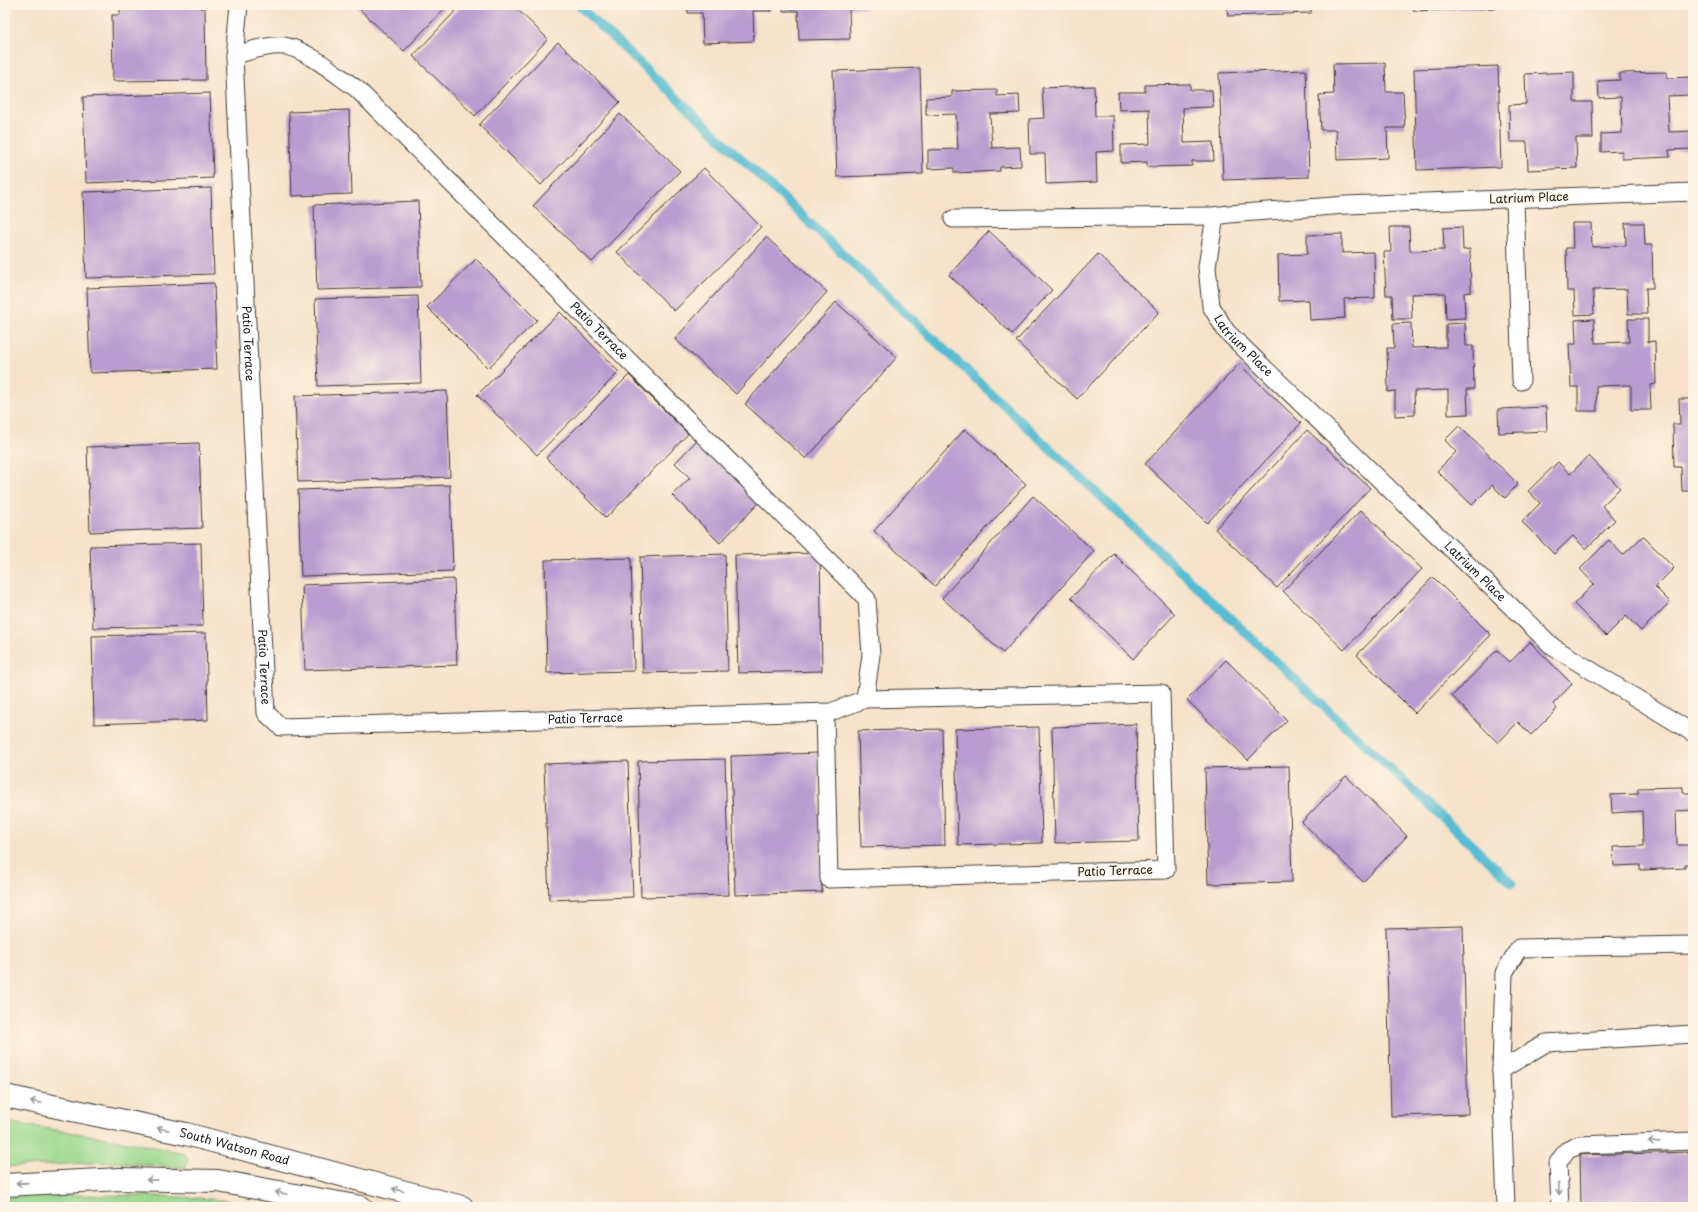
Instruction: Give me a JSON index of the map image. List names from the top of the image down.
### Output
{
  "streets": {
    "main road": ["South Watson Road"],
    "lane": ["Latrium Place", "Patio Terrace"]
  }
}
